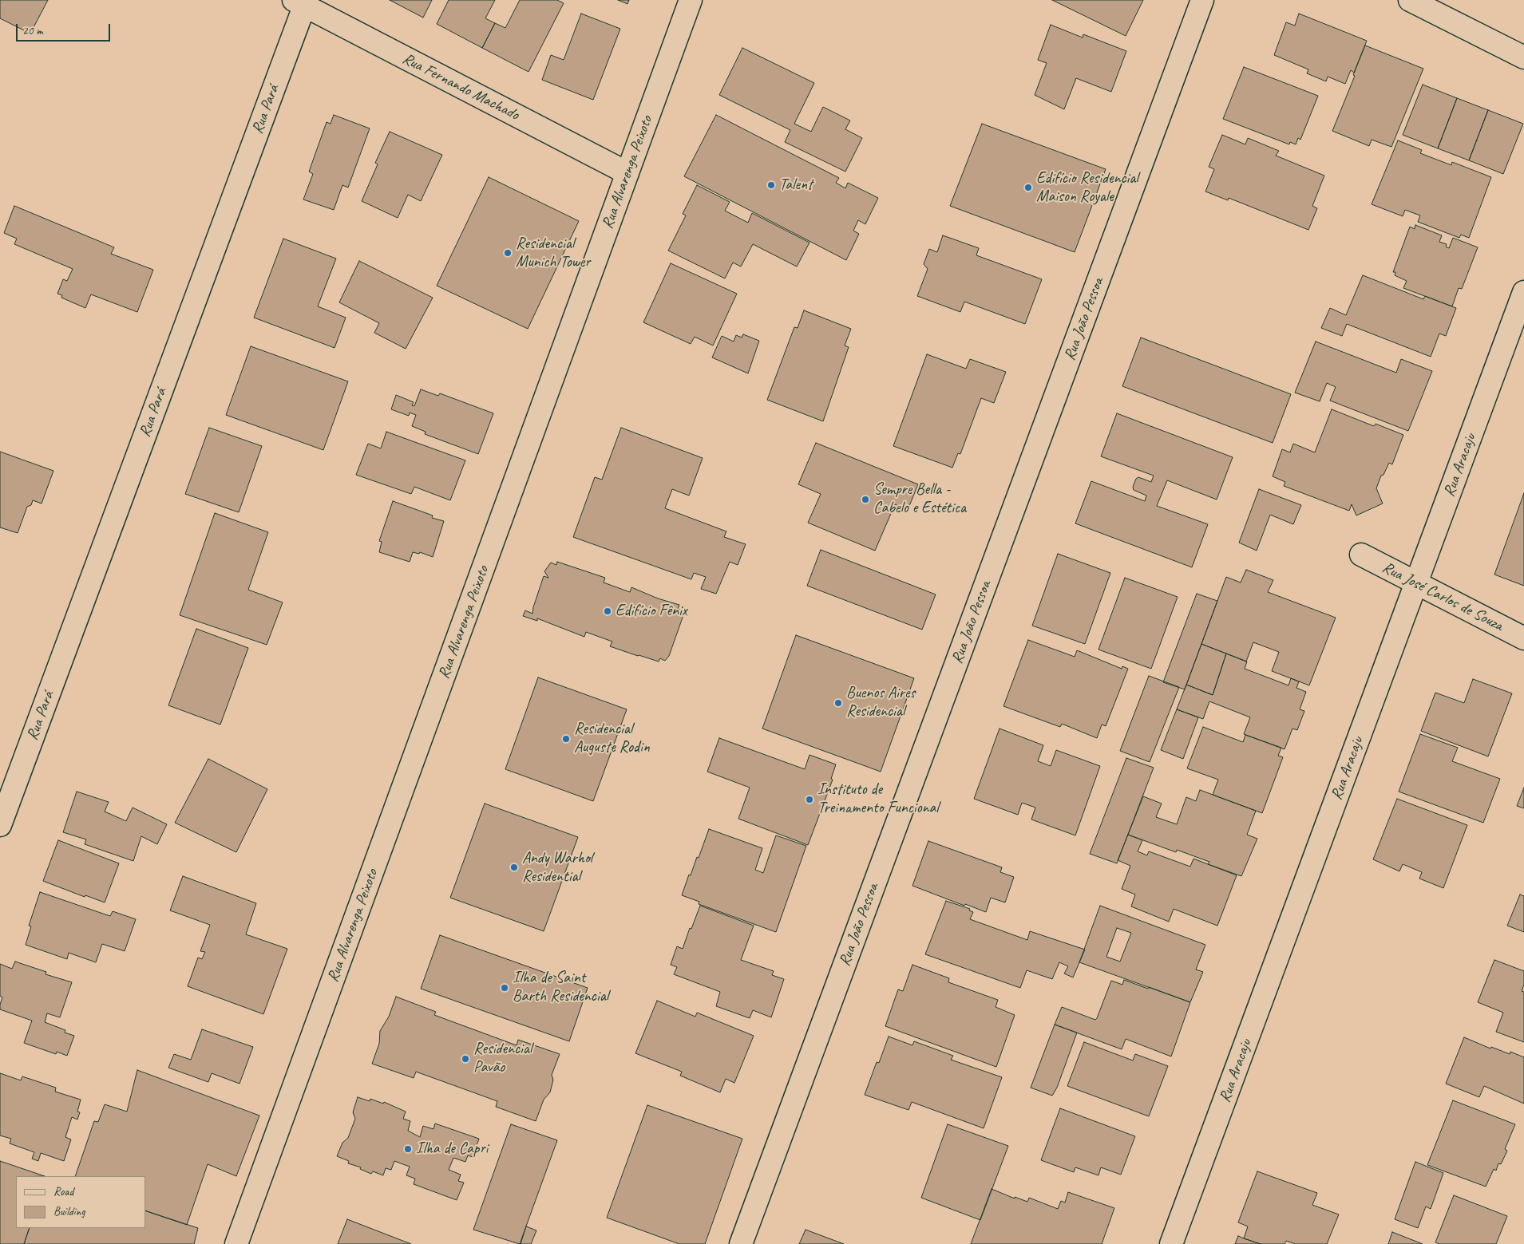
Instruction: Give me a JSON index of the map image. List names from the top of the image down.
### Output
{
  "streets": {
    "street": [
      "Rua Fernando Machado",
      "Rua Pará",
      "Rua Alvarenga Peixoto",
      "Rua João Pessoa",
      "Rua Aracaju",
      "Rua José Carlos de Souza"
    ]
  },
  "crossings": [
    ["Rua Fernando Machado", "Rua Pará"],
    ["Rua Fernando Machado", "Rua Alvarenga Peixoto"],
    ["Rua Aracaju", "Rua José Carlos de Souza"]
  ],
  "places": [
    "Talent",
    "Edifício Residencial Maison Royale",
    "Residencial Munich Tower",
    "Sempre Bella - Cabelo e Estética",
    "Edifício Fênix",
    "Buenos Aires Residencial",
    "Residencial Auguste Rodin",
    "Instituto de Treinamento Funcional",
    "Andy Warhol Residential",
    "Ilha de Saint Barth Residencial",
    "Residencial Pavão",
    "Ilha de Capri"
  ],
  "legend": ["Road", "Building"],
  "scale_bar": "20 m"
}
